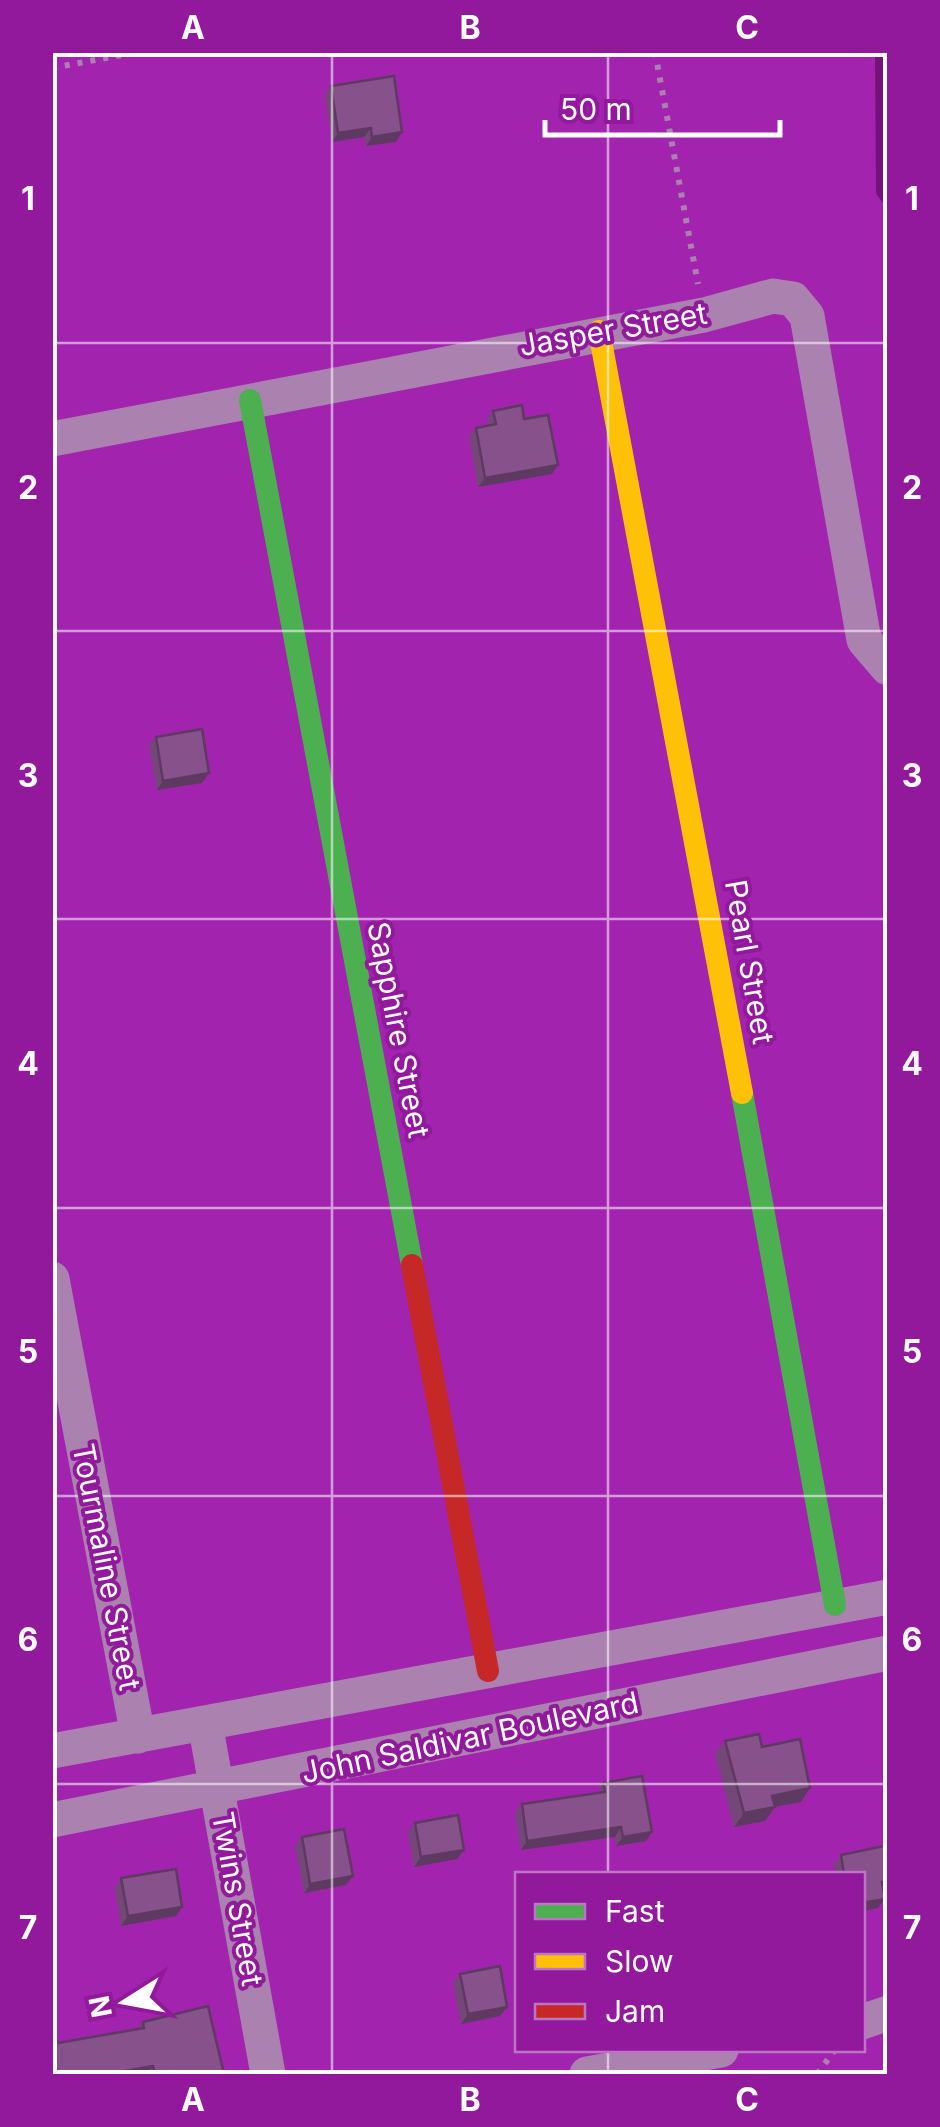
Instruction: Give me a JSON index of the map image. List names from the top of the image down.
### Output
{
  "streets": {
    "street": [
      "Jasper Street",
      "Pearl Street",
      "Sapphire Street",
      "Tourmaline Street",
      "John Saldivar Boulevard",
      "Twins Street"
    ]
  },
  "crossings": [
    ["Jasper Street", "Pearl Street"],
    ["Jasper Street", "Sapphire Street"],
    ["Pearl Street", "John Saldivar Boulevard"],
    ["Sapphire Street", "John Saldivar Boulevard"],
    ["Tourmaline Street", "John Saldivar Boulevard"],
    ["John Saldivar Boulevard", "Twins Street"]
  ],
  "legend": ["Fast", "Slow", "Jam"],
  "scale_bar": "50 m",
  "north": "left",
  "grid": {
    "columns": ["A", "B", "C"],
    "rows": [
      "1",
      "2",
      "3",
      "4",
      "5",
      "6",
      "7"
    ]
  }
}
